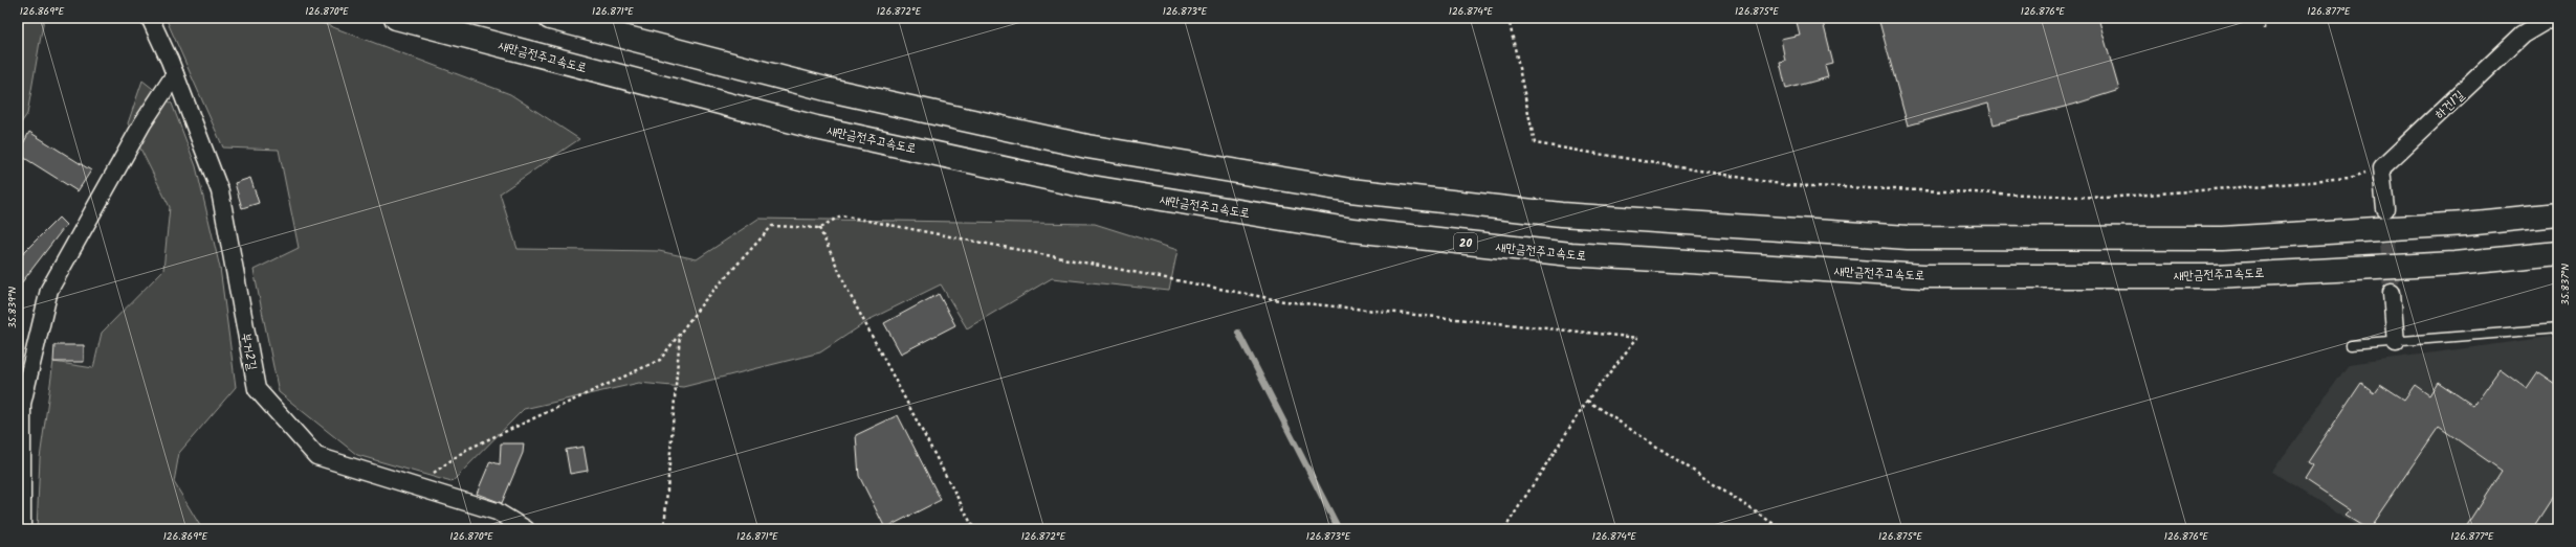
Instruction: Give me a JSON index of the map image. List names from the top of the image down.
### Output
{
  "streets": {
    "highway": ["새만금전주고속도로", "20"],
    "street": ["하건1길", "부거2길"]
  },
  "coordinates": [
    "126.869°E",
    "126.870°E",
    "126.871°E",
    "126.872°E",
    "126.873°E",
    "126.874°E",
    "126.875°E",
    "126.876°E",
    "126.877°E",
    "35.837°N",
    "35.839°N"
  ]
}
